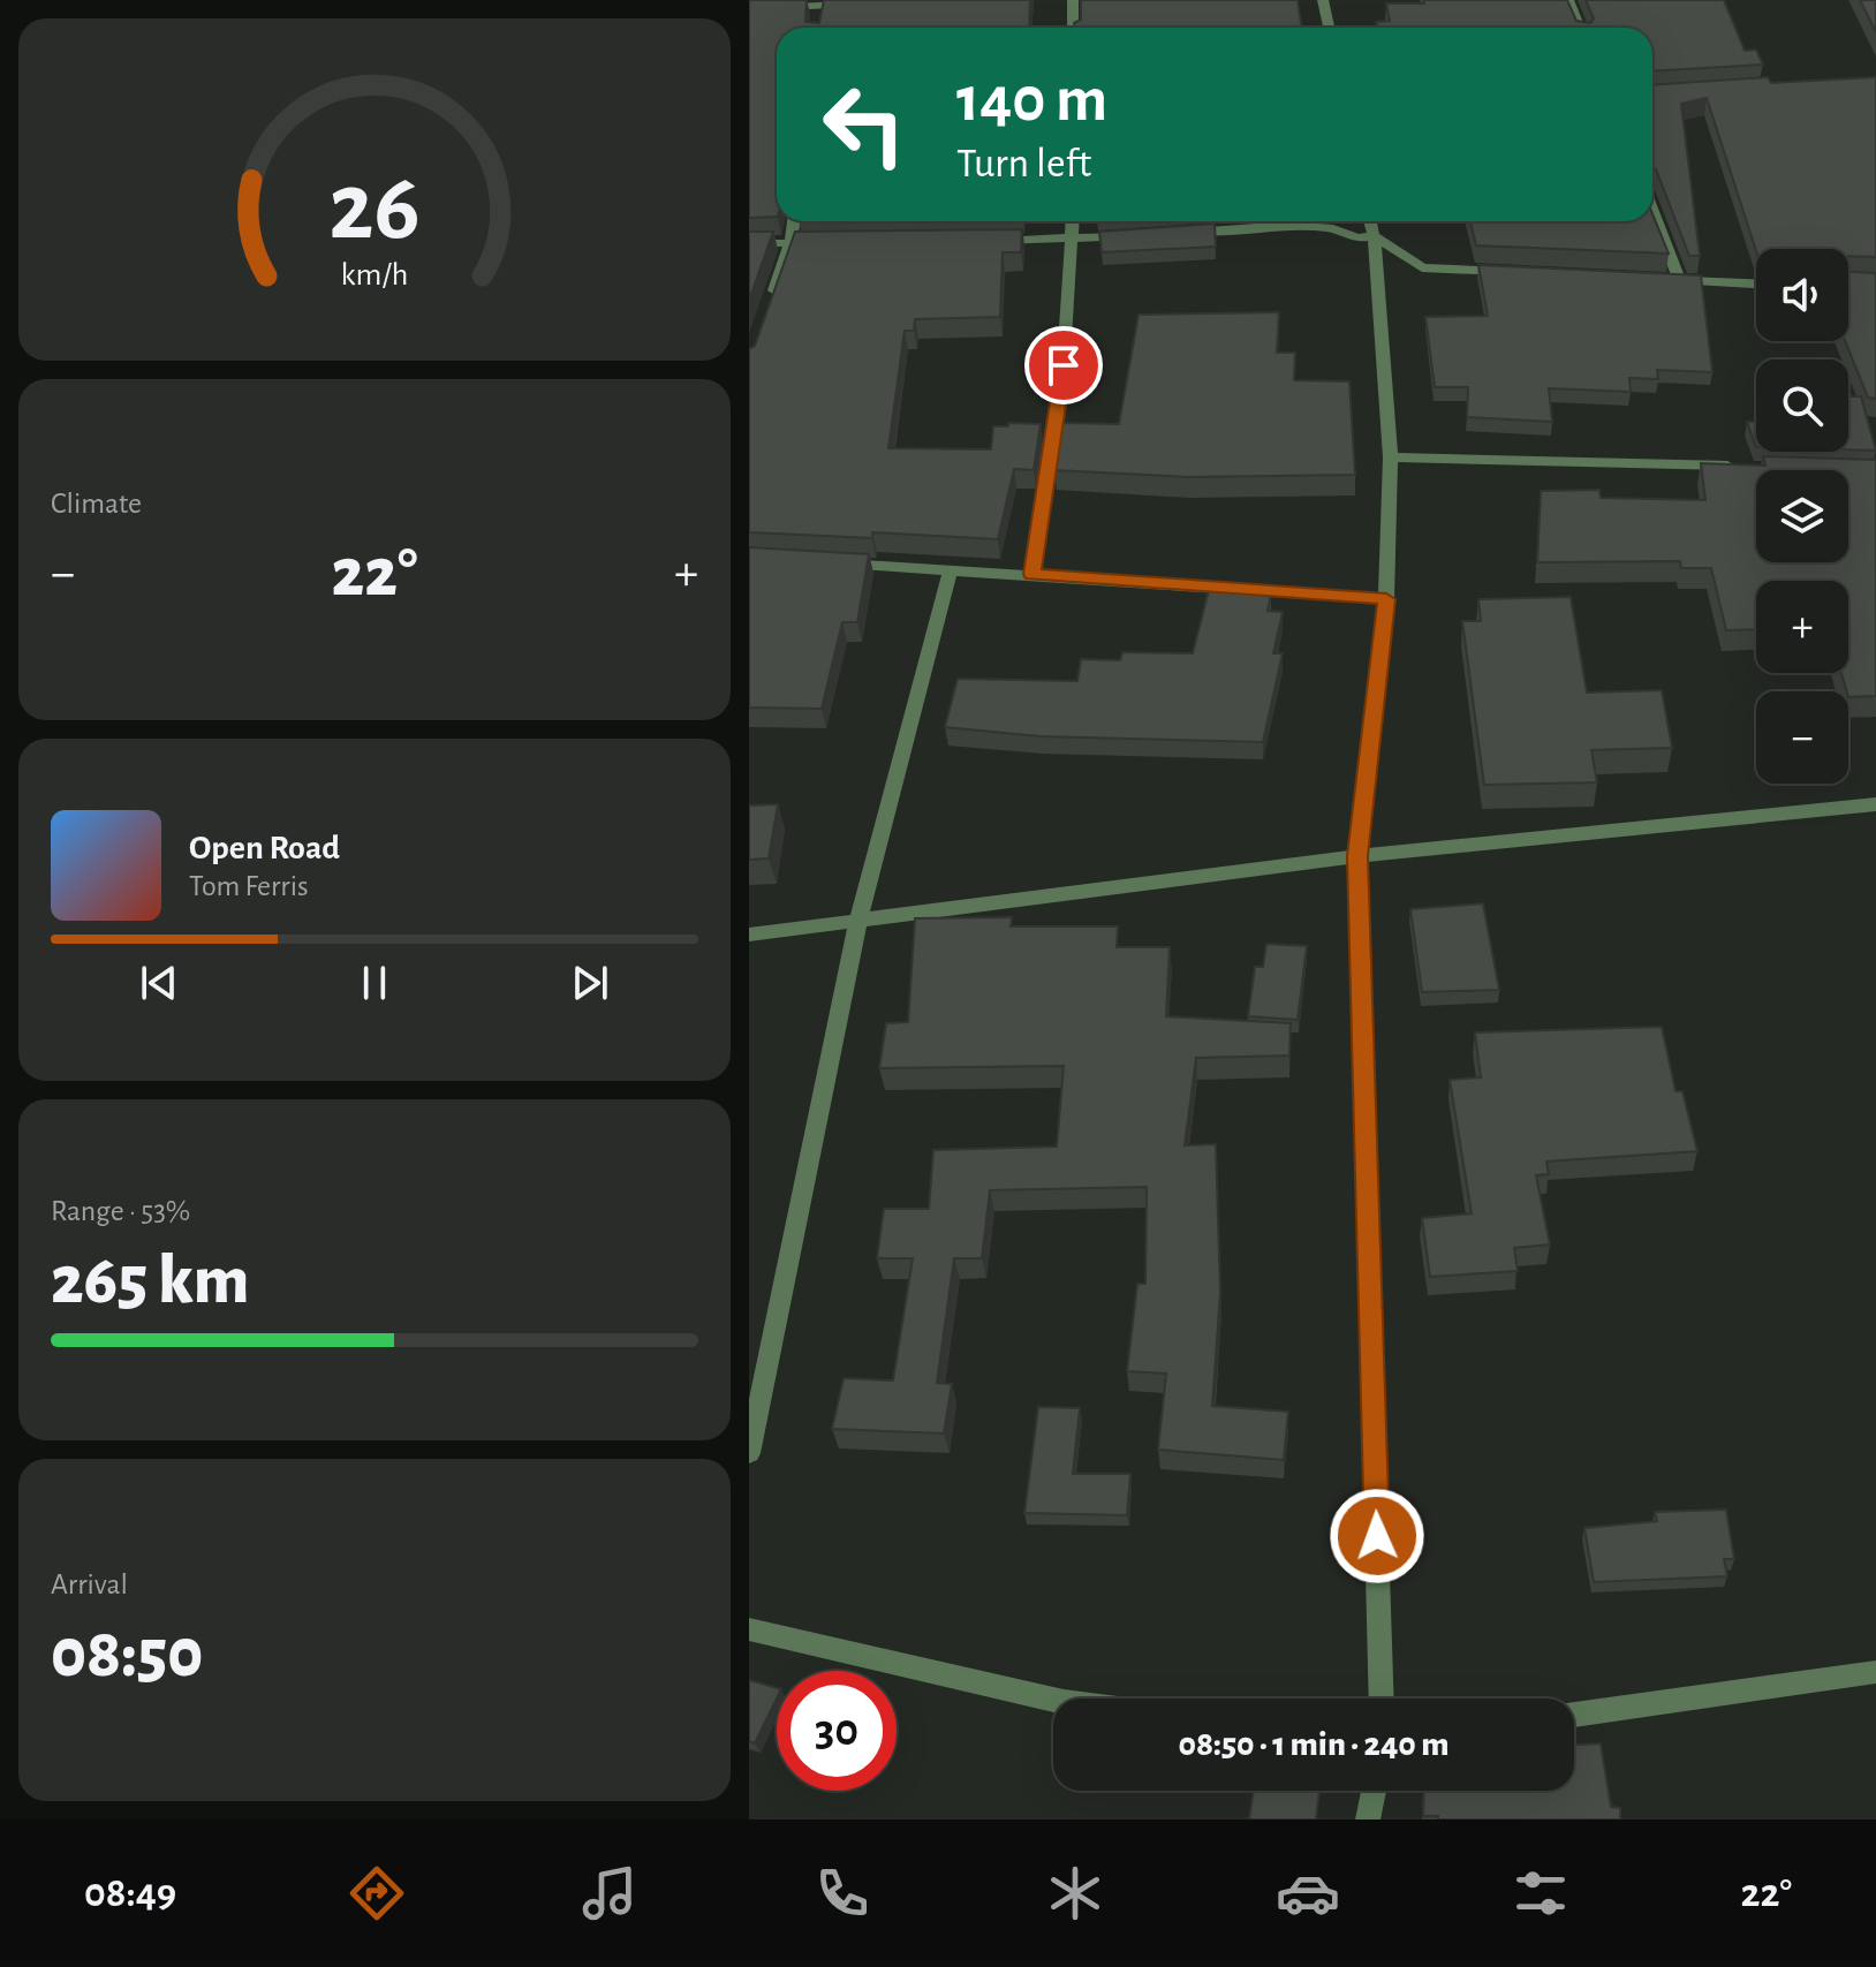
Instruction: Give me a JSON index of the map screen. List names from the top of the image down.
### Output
{
  "page": {
    "turn": ["140 m", "Turn left"],
    "map_buttons": ["+", "−"],
    "tile": [
      "Climate",
      ["Range · 53%", "265 km"],
      ["Arrival", "08:50"]
    ],
    "heat": ["−", "22°", "+"],
    "song": ["Open Road", "Tom Ferris"],
    "limit": "30",
    "trip": "08:50 · 1 min · 240 m",
    "tabs": ["08:49", "22°"],
    "gauge": ["26", "km/h"]
  }
}
